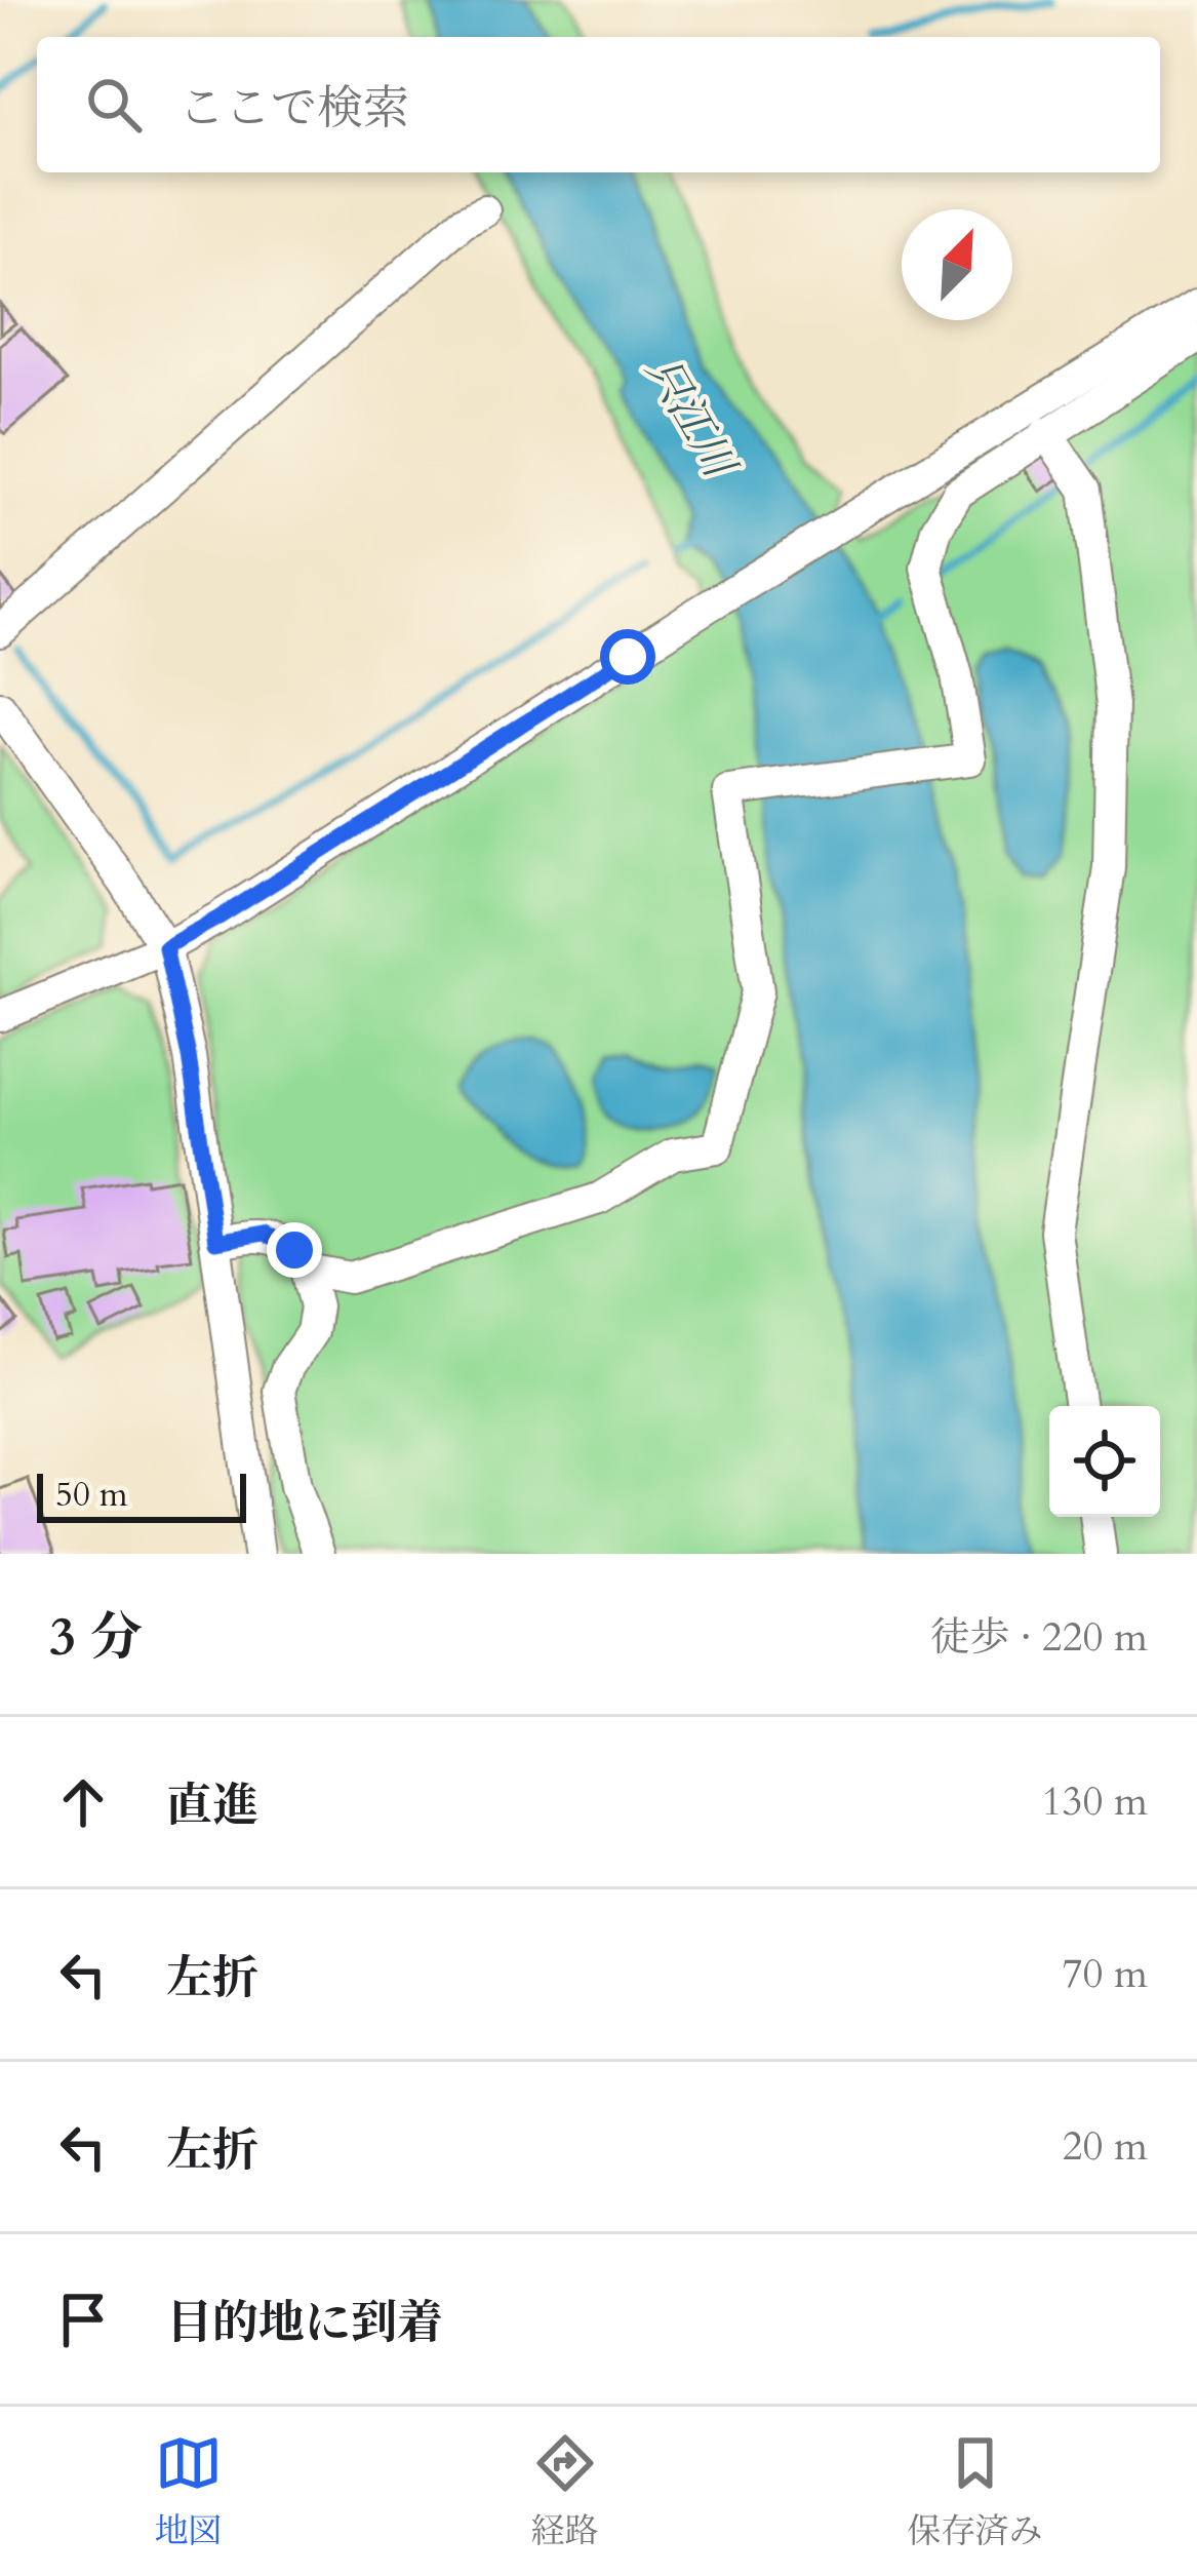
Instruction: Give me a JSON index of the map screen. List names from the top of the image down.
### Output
{
  "water": ["只江川"],
  "scale_bar": "50 m",
  "north": "top right",
  "page": {
    "search": "ここで検索",
    "scale": "50 m",
    "heading": ["3 分", "徒歩 · 220 m"],
    "list": [
      ["直進", "130 m"],
      ["左折", "70 m"],
      ["左折", "20 m"],
      "目的地に到着"
    ],
    "nav": ["地図", "経路", "保存済み"]
  }
}
